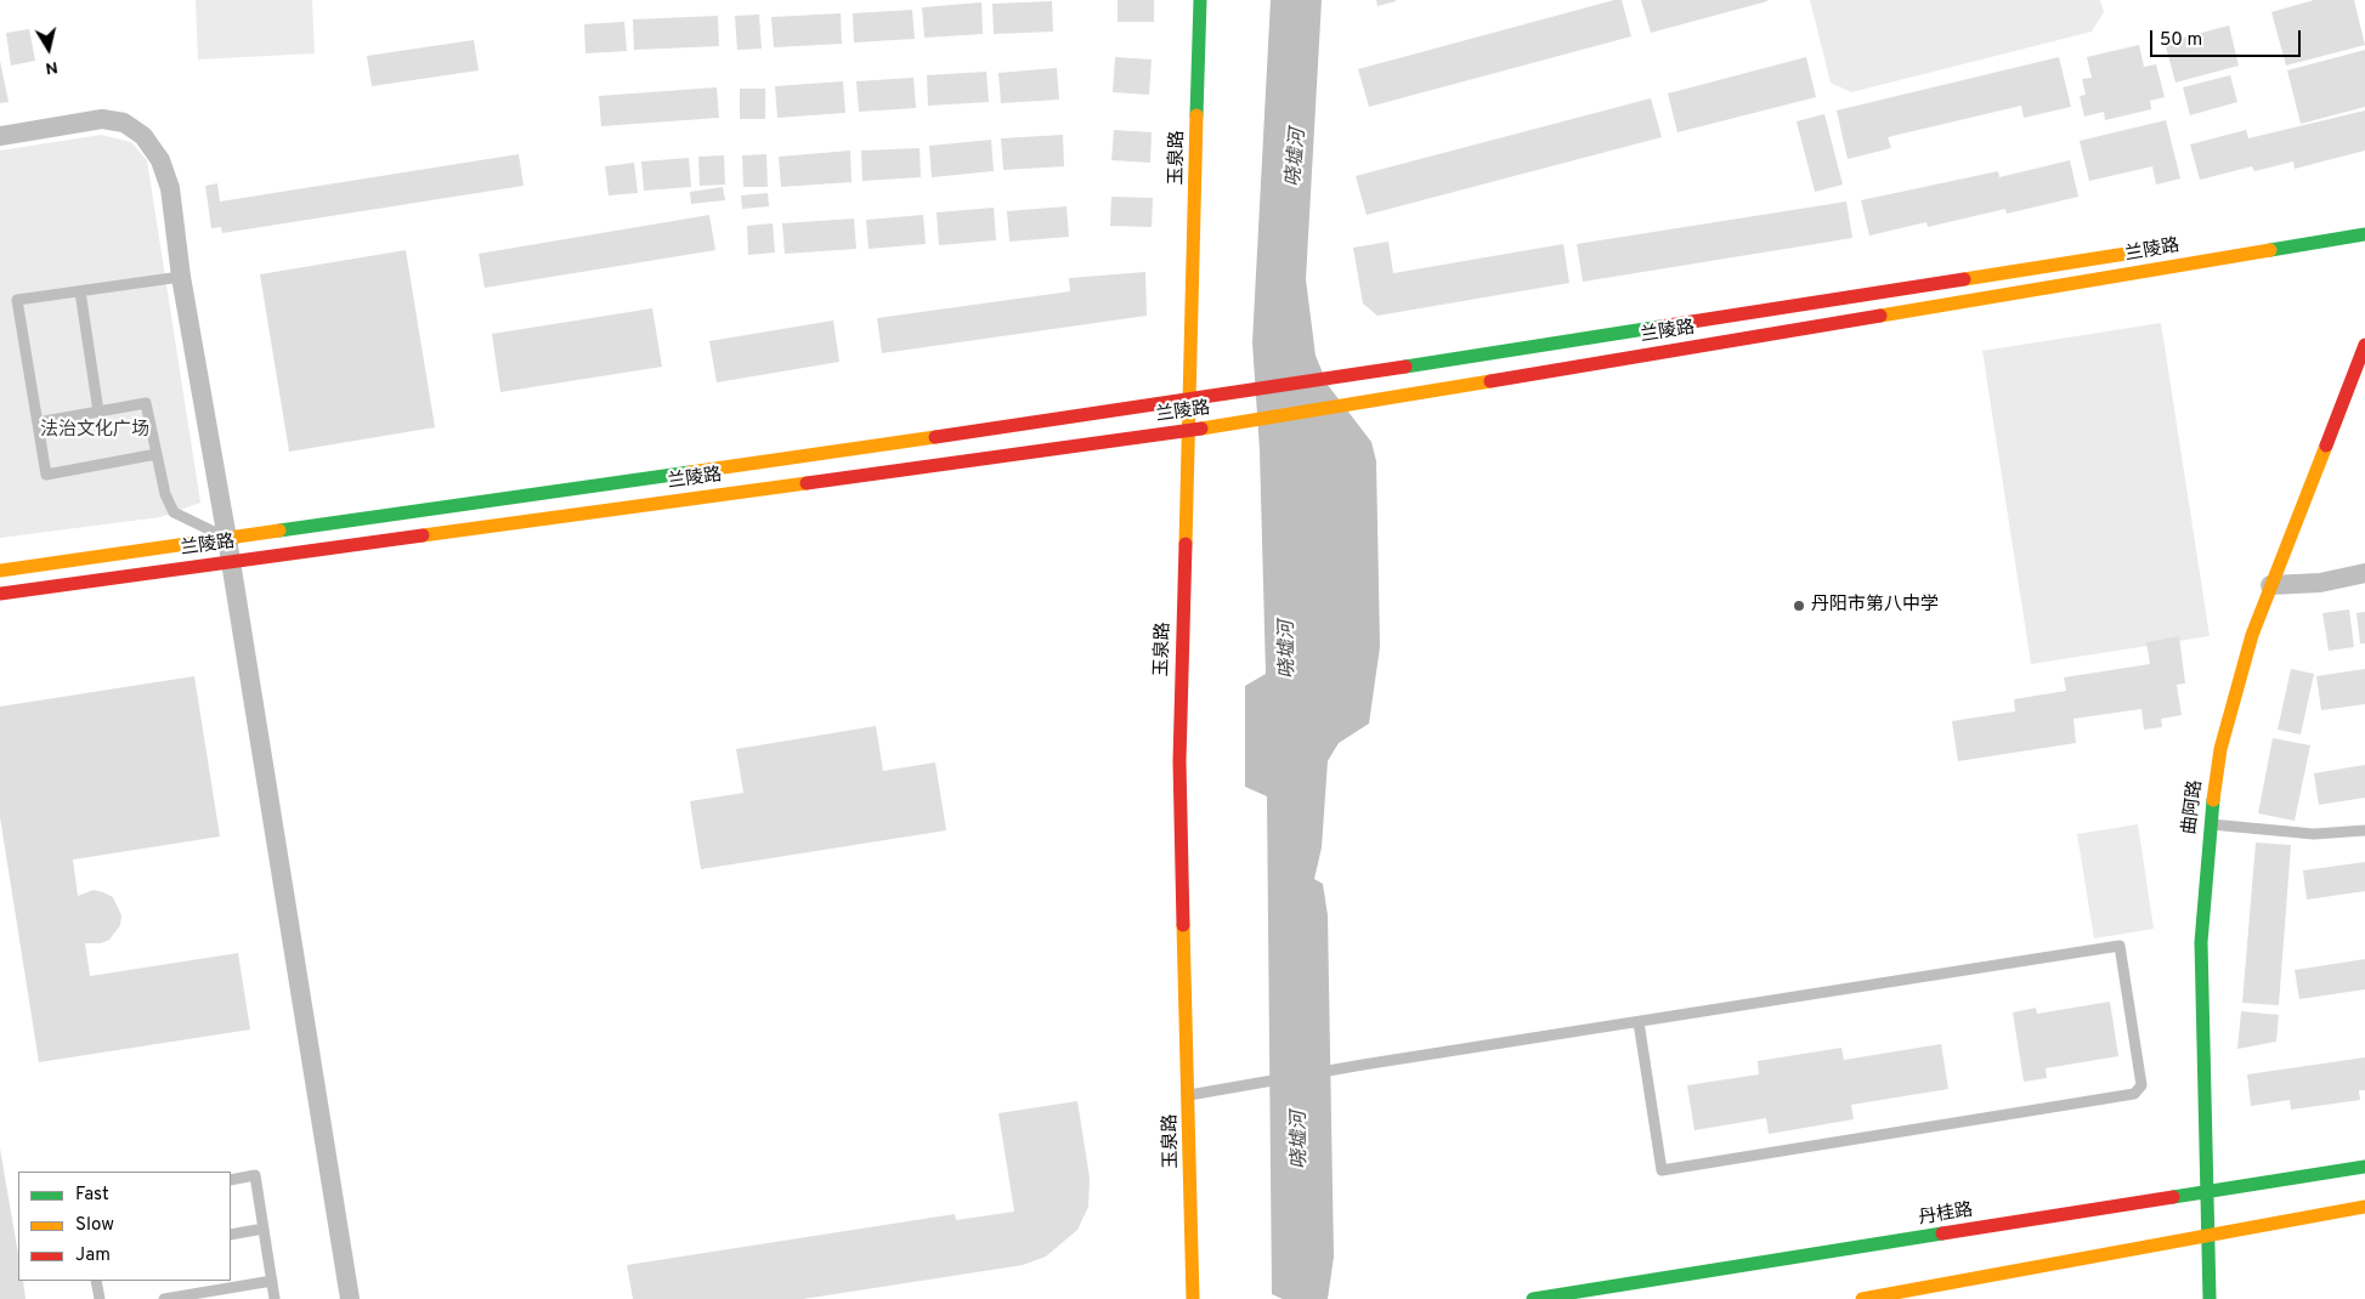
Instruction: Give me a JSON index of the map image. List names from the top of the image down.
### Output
{
  "streets": {
    "street": [
      "玉泉路",
      "兰陵路",
      "曲阿路",
      "丹桂路"
    ]
  },
  "crossings": [
    ["玉泉路", "兰陵路"],
    ["曲阿路", "丹桂路"]
  ],
  "water": ["哓墟河"],
  "parks": ["法治文化广场"],
  "places": ["丹阳市第八中学"],
  "legend": ["Fast", "Slow", "Jam"],
  "scale_bar": "50 m",
  "north": "bottom"
}
